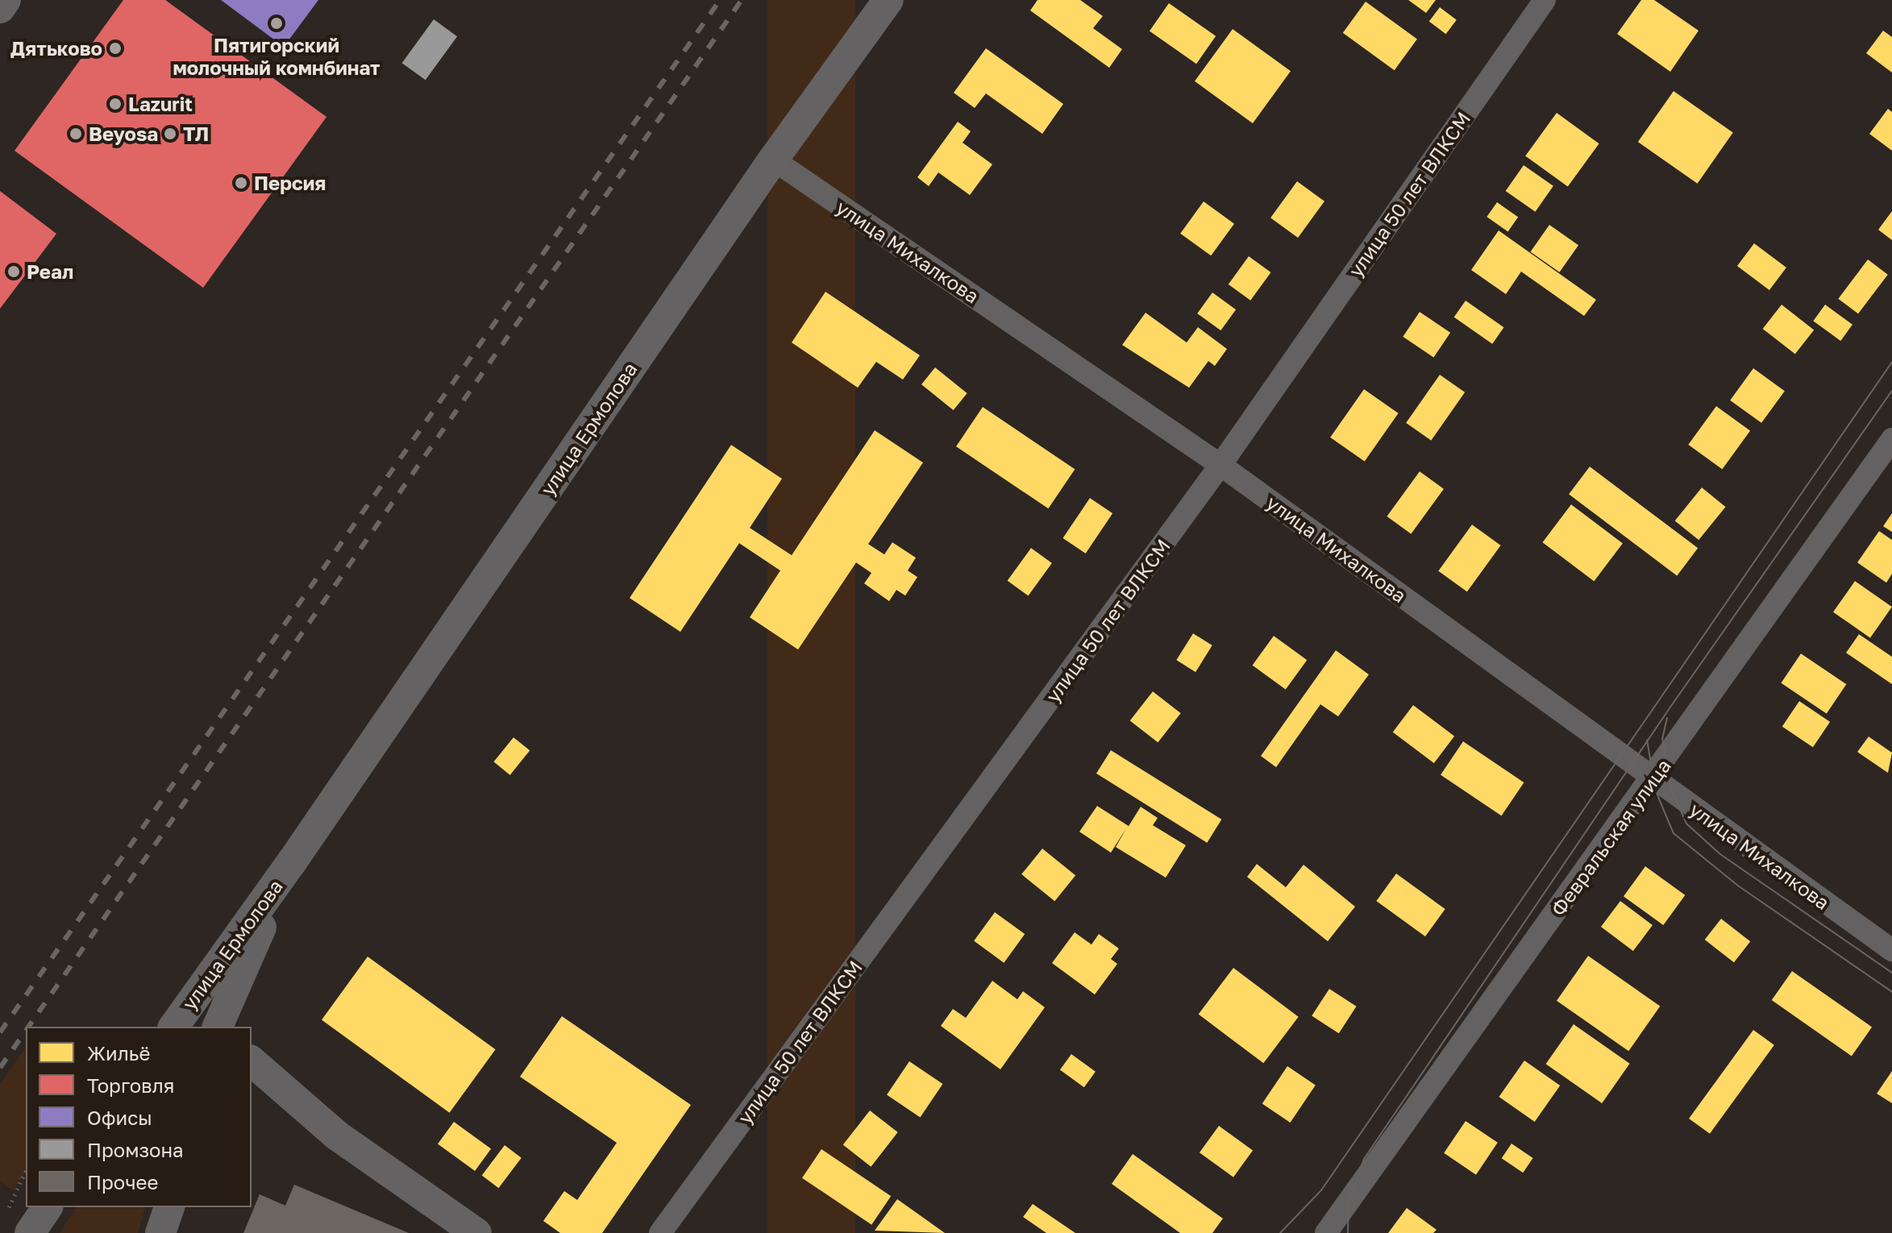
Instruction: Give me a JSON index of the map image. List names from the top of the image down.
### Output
{
  "streets": {
    "street": [
      "улица 50 лет ВЛКСМ",
      "улица Михалкова",
      "улица Ермолова",
      "Февральская улица"
    ]
  },
  "crossings": [
    ["улица 50 лет ВЛКСМ", "улица Михалкова"],
    ["улица Михалкова", "улица Ермолова"],
    ["улица Михалкова", "Февральская улица"]
  ],
  "places": [
    "Пятигорский молочный комнбинат",
    "Дятьково",
    "Lazurit",
    "Beyosa",
    "ТЛ",
    "Персия",
    "Реал"
  ],
  "legend": [
    "Жильё",
    "Торговля",
    "Офисы",
    "Промзона",
    "Прочее"
  ]
}
